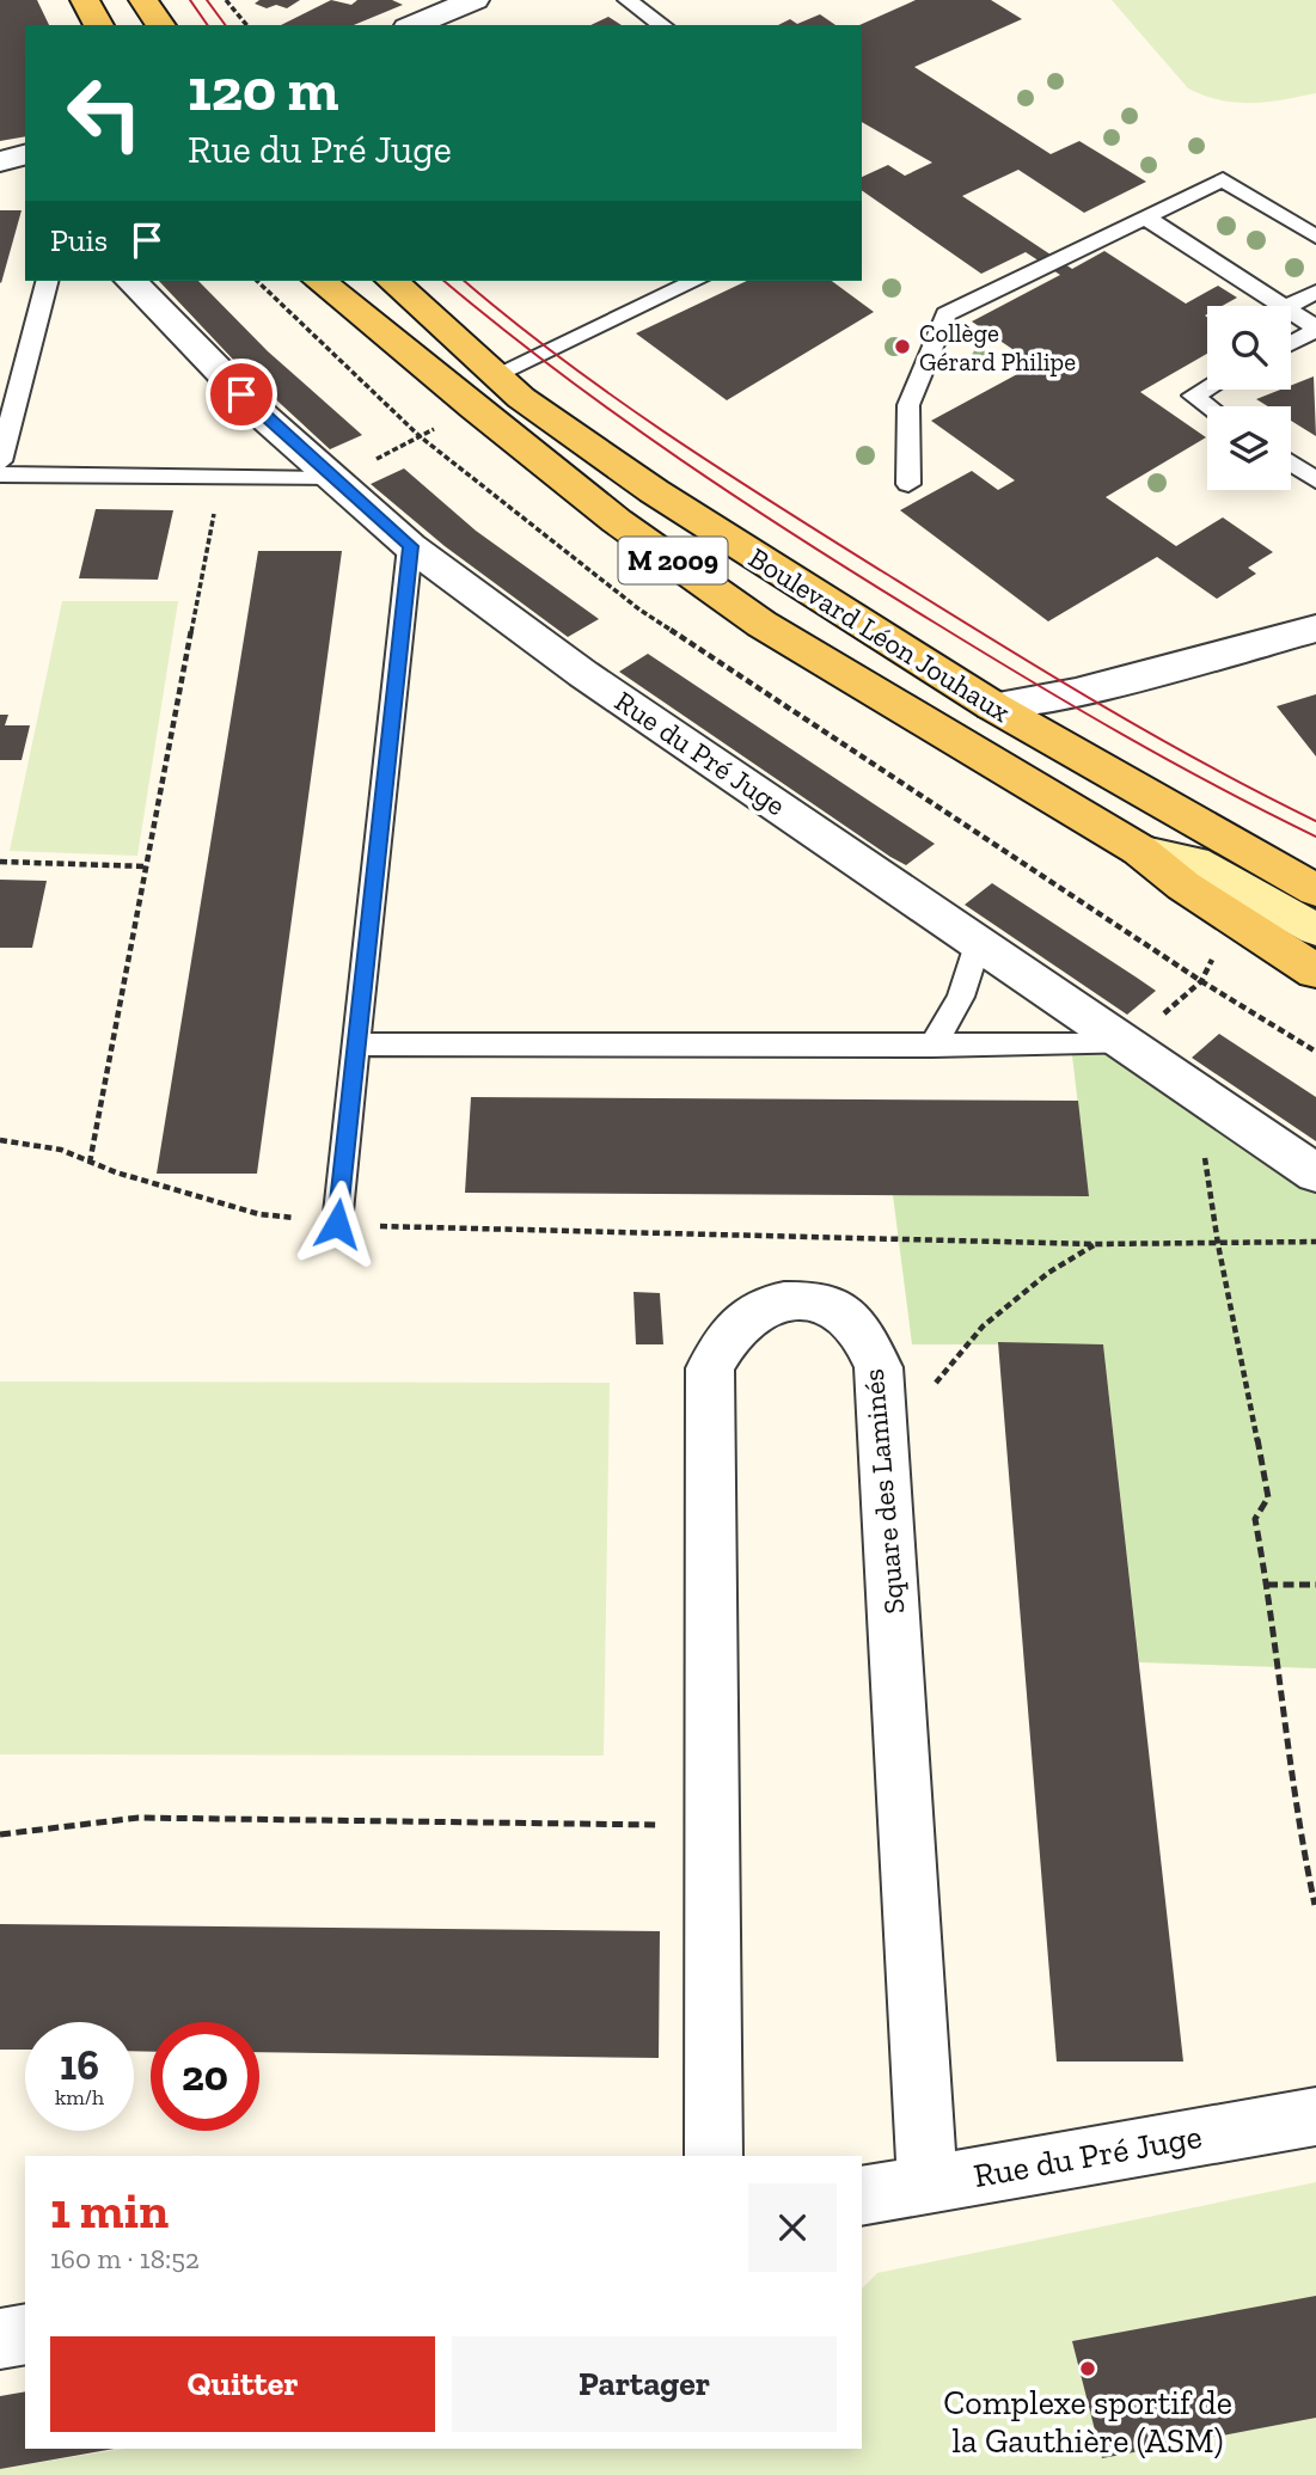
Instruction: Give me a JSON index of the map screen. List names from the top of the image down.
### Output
{
  "streets": {
    "main road": ["M 2009", "Boulevard Léon Jouhaux"],
    "street": ["Rue du Pré Juge", "Square des Laminés"]
  },
  "crossings": [
    ["Rue du Pré Juge", "Square des Laminés"]
  ],
  "places": ["Collège Gérard Philipe", "Complexe sportif de la Gauthière (ASM)"],
  "page": {
    "turn": ["120 m", "Rue du Pré Juge"],
    "then": "Puis",
    "speed": "16 km/h",
    "limit": "20",
    "heading": ["1 min", "160 m · 18:52"],
    "buttons": ["Quitter", "Partager"]
  }
}
